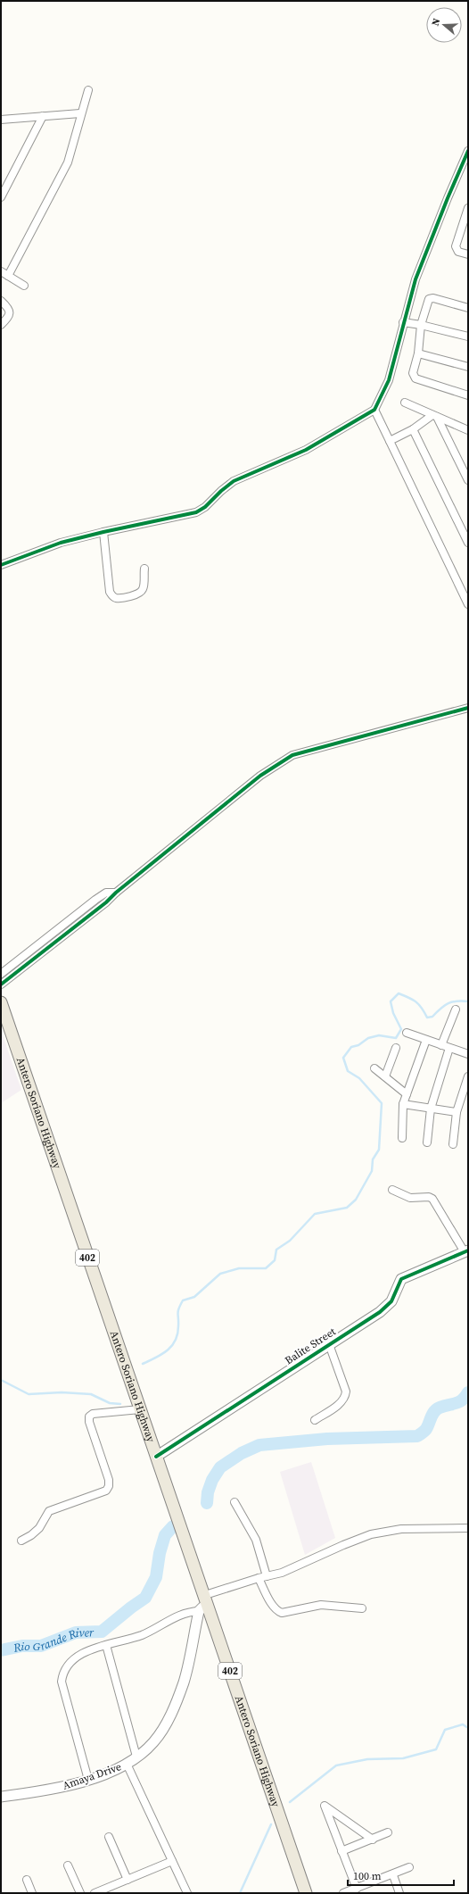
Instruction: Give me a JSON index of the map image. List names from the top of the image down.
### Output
{
  "streets": {
    "main road": ["Antero Soriano Highway", "402"],
    "street": ["Balite Street", "Amaya Drive"]
  },
  "crossings": [
    ["Antero Soriano Highway", "Balite Street"],
    ["Antero Soriano Highway", "Amaya Drive"]
  ],
  "water": ["Rio Grande River"],
  "scale_bar": "100 m",
  "north": "left"
}
